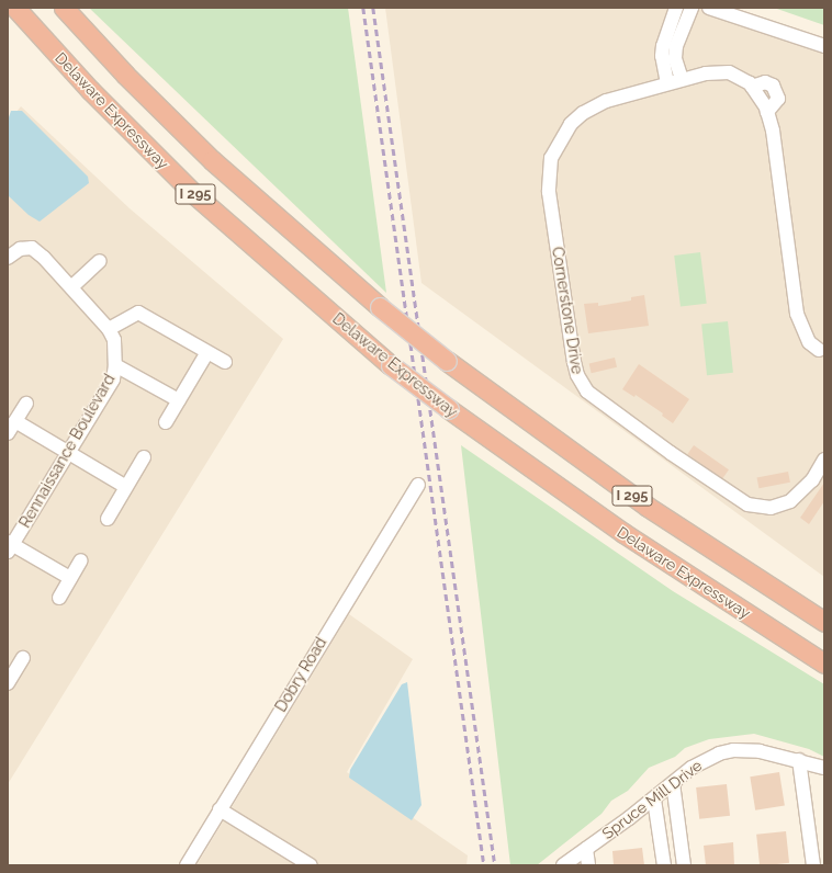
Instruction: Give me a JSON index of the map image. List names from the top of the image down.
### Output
{
  "streets": {
    "highway": ["Delaware Expressway", "I 295"],
    "street": [
      "Cornerstone Drive",
      "Rennaissance Boulevard",
      "Dobry Road",
      "Spruce Mill Drive"
    ]
  }
}
